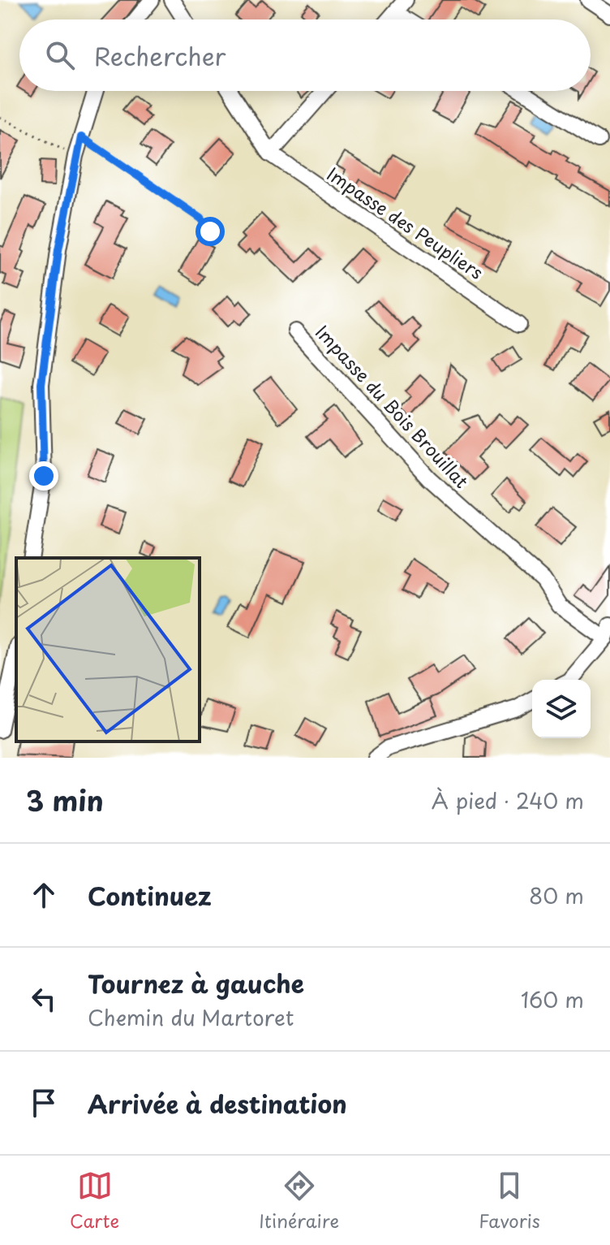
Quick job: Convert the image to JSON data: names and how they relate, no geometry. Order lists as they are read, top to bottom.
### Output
{
  "streets": {
    "street": ["Impasse des Peupliers", "Impasse du Bois Brouillat"]
  },
  "page": {
    "search": "Rechercher",
    "heading": ["3 min", "À pied · 240 m"],
    "list": [
      ["Continuez", "80 m"],
      ["Tournez à gauche", "Chemin du Martoret", "160 m"],
      "Arrivée à destination"
    ],
    "nav": ["Carte", "Itinéraire", "Favoris"]
  }
}
